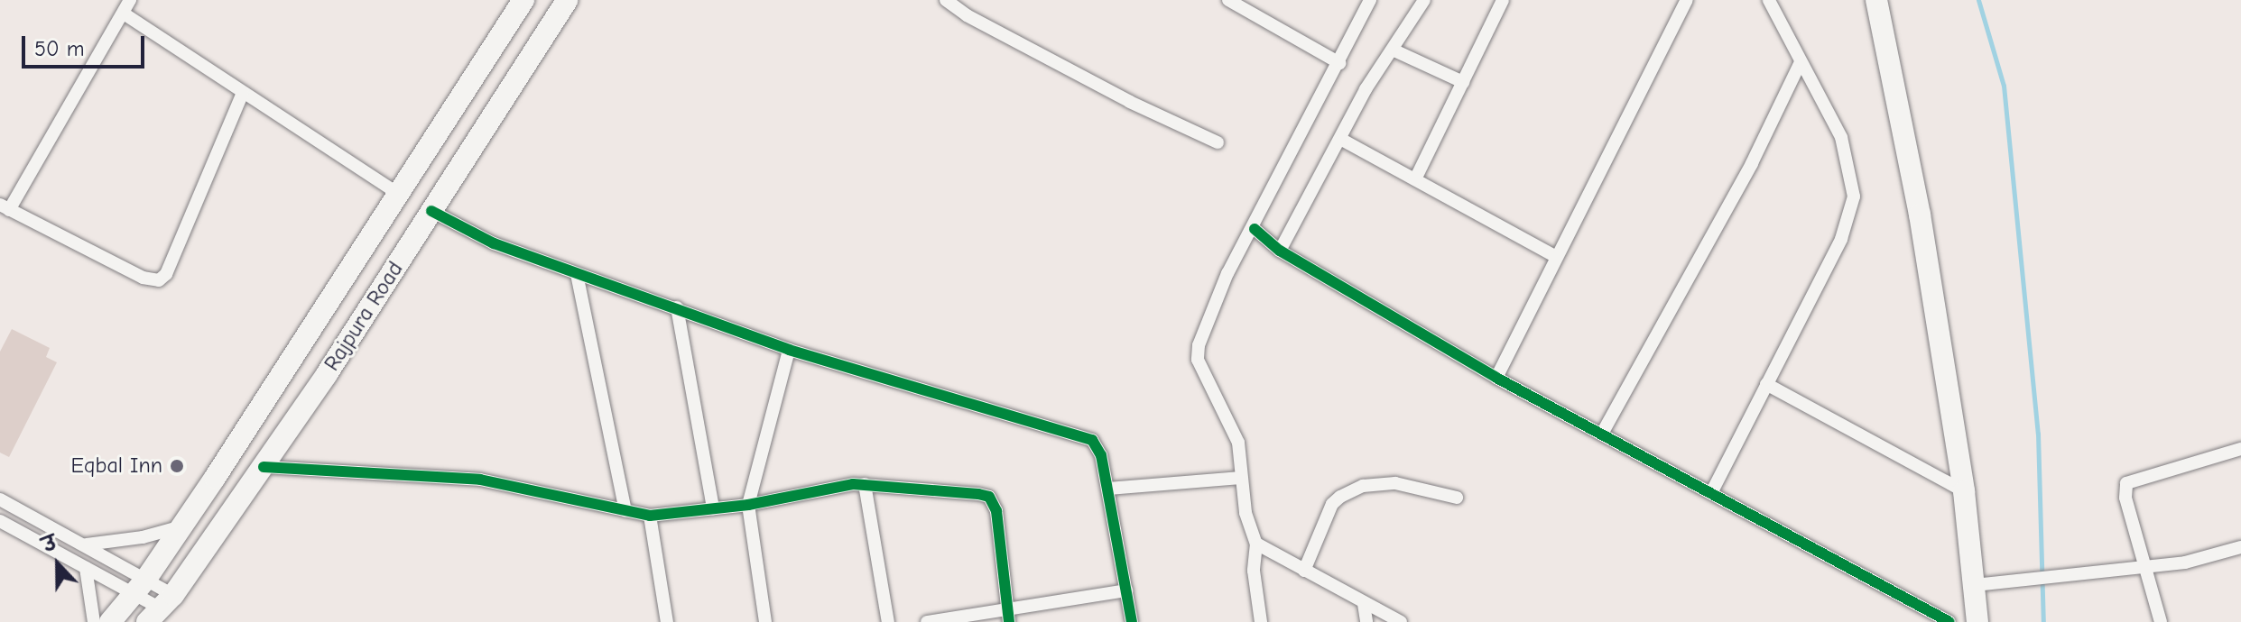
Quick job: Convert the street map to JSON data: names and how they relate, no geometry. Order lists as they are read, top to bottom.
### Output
{
  "streets": {
    "main road": ["Rajpura Road"]
  },
  "places": ["Eqbal Inn"],
  "scale_bar": "50 m",
  "north": "top"
}
